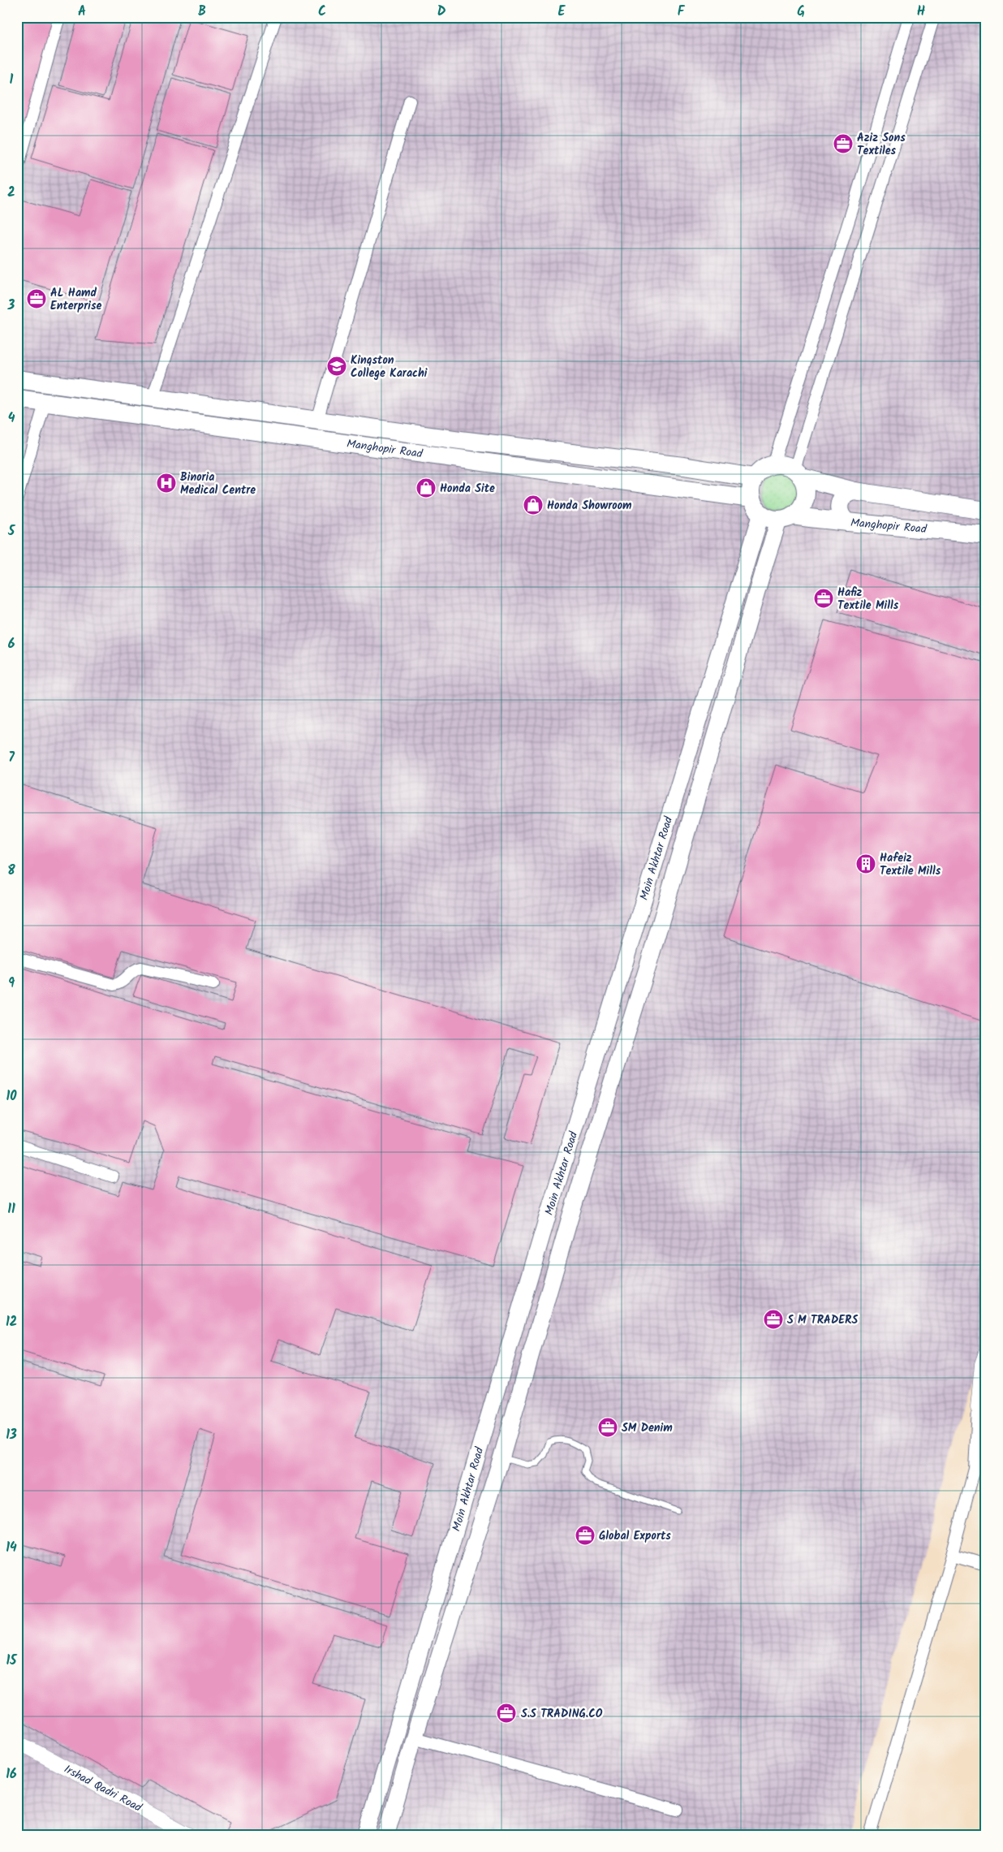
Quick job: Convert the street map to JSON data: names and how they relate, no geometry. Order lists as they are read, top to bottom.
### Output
{
  "streets": {
    "main road": ["Manghopir Road", "Moin Akhtar Road"],
    "street": ["Irshad Qadri Road"]
  },
  "crossings": [
    ["Manghopir Road", "Moin Akhtar Road"]
  ],
  "places": {
    "office": [
      "Aziz Sons Textiles",
      "AL Hamd Enterprise",
      "Hafiz Textile Mills",
      "S M TRADERS",
      "SM Denim",
      "Global Exports",
      "S.S TRADING.CO"
    ],
    "school or university": ["Kingston College Karachi"],
    "hospital": ["Binoria Medical Centre"],
    "shop": ["Honda Site", "Honda Showroom"],
    "building": ["Hafeiz Textile Mills"]
  },
  "grid": {
    "columns": [
      "A",
      "B",
      "C",
      "D",
      "E",
      "F",
      "G",
      "H"
    ],
    "rows": [
      "1",
      "2",
      "3",
      "4",
      "5",
      "6",
      "7",
      "8",
      "9",
      "10",
      "11",
      "12",
      "13",
      "14",
      "15",
      "16"
    ]
  }
}
